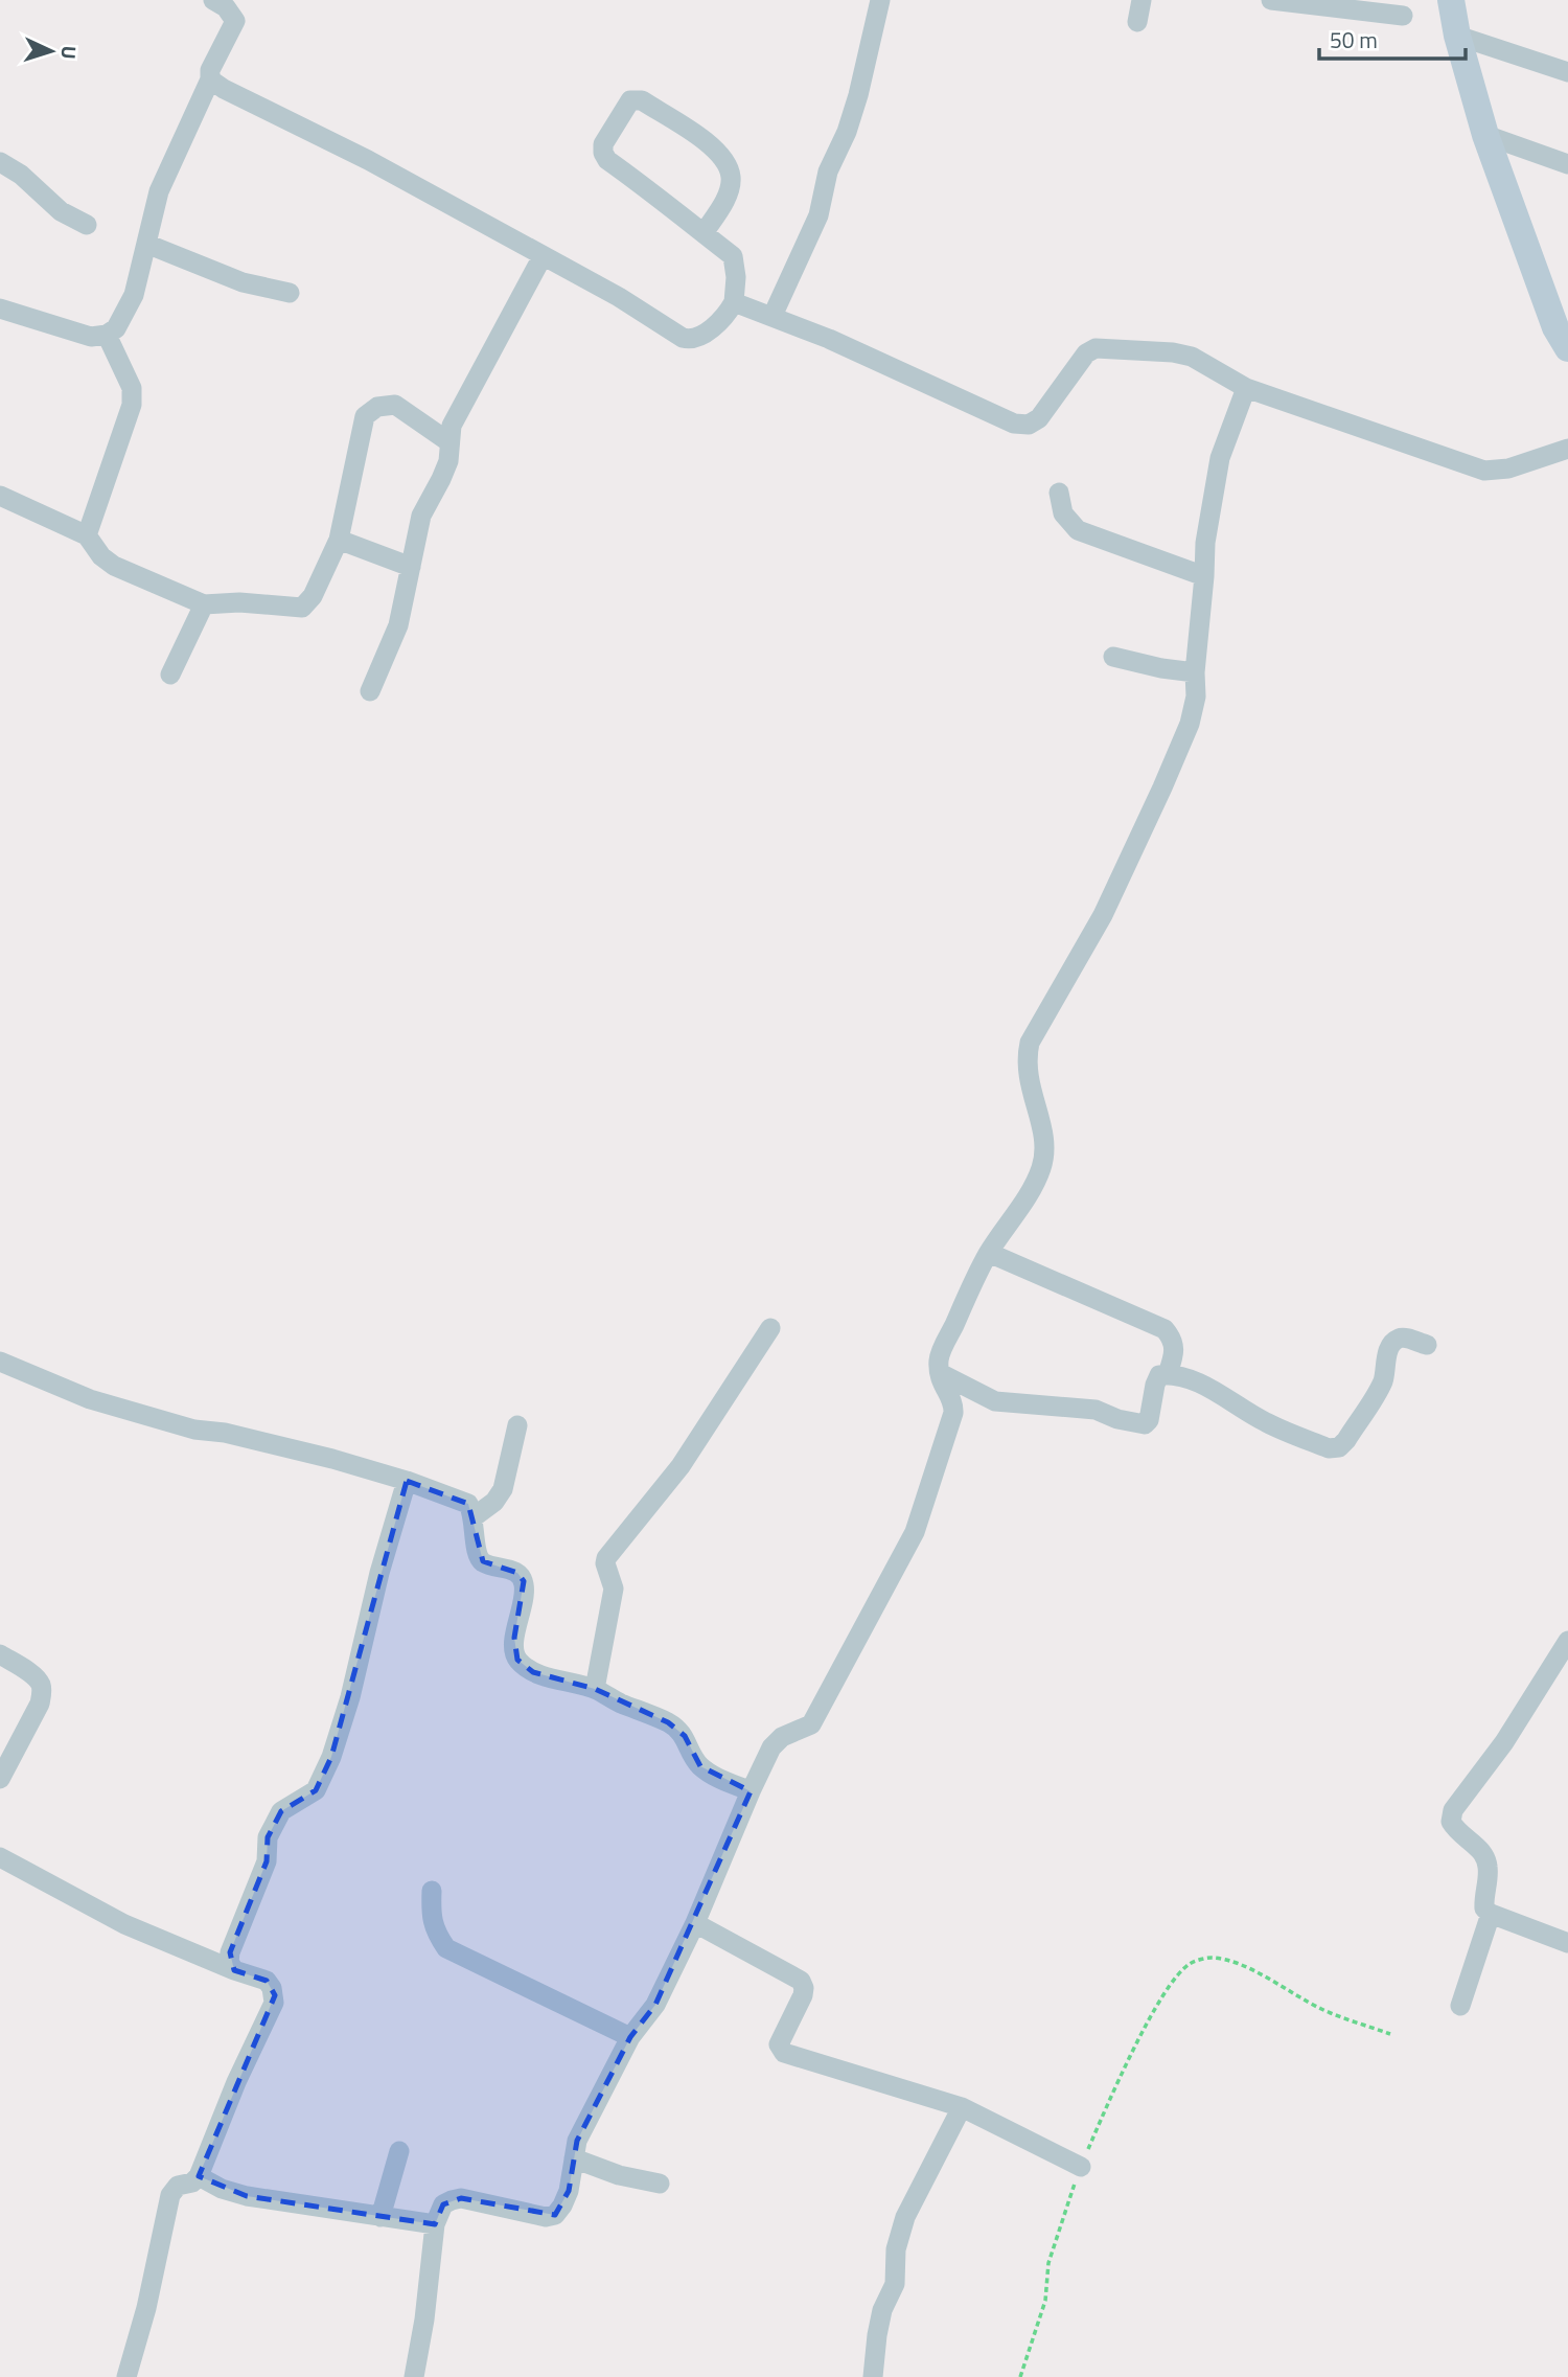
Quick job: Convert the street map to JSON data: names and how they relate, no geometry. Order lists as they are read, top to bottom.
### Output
{
  "scale_bar": "50 m",
  "north": "right"
}
